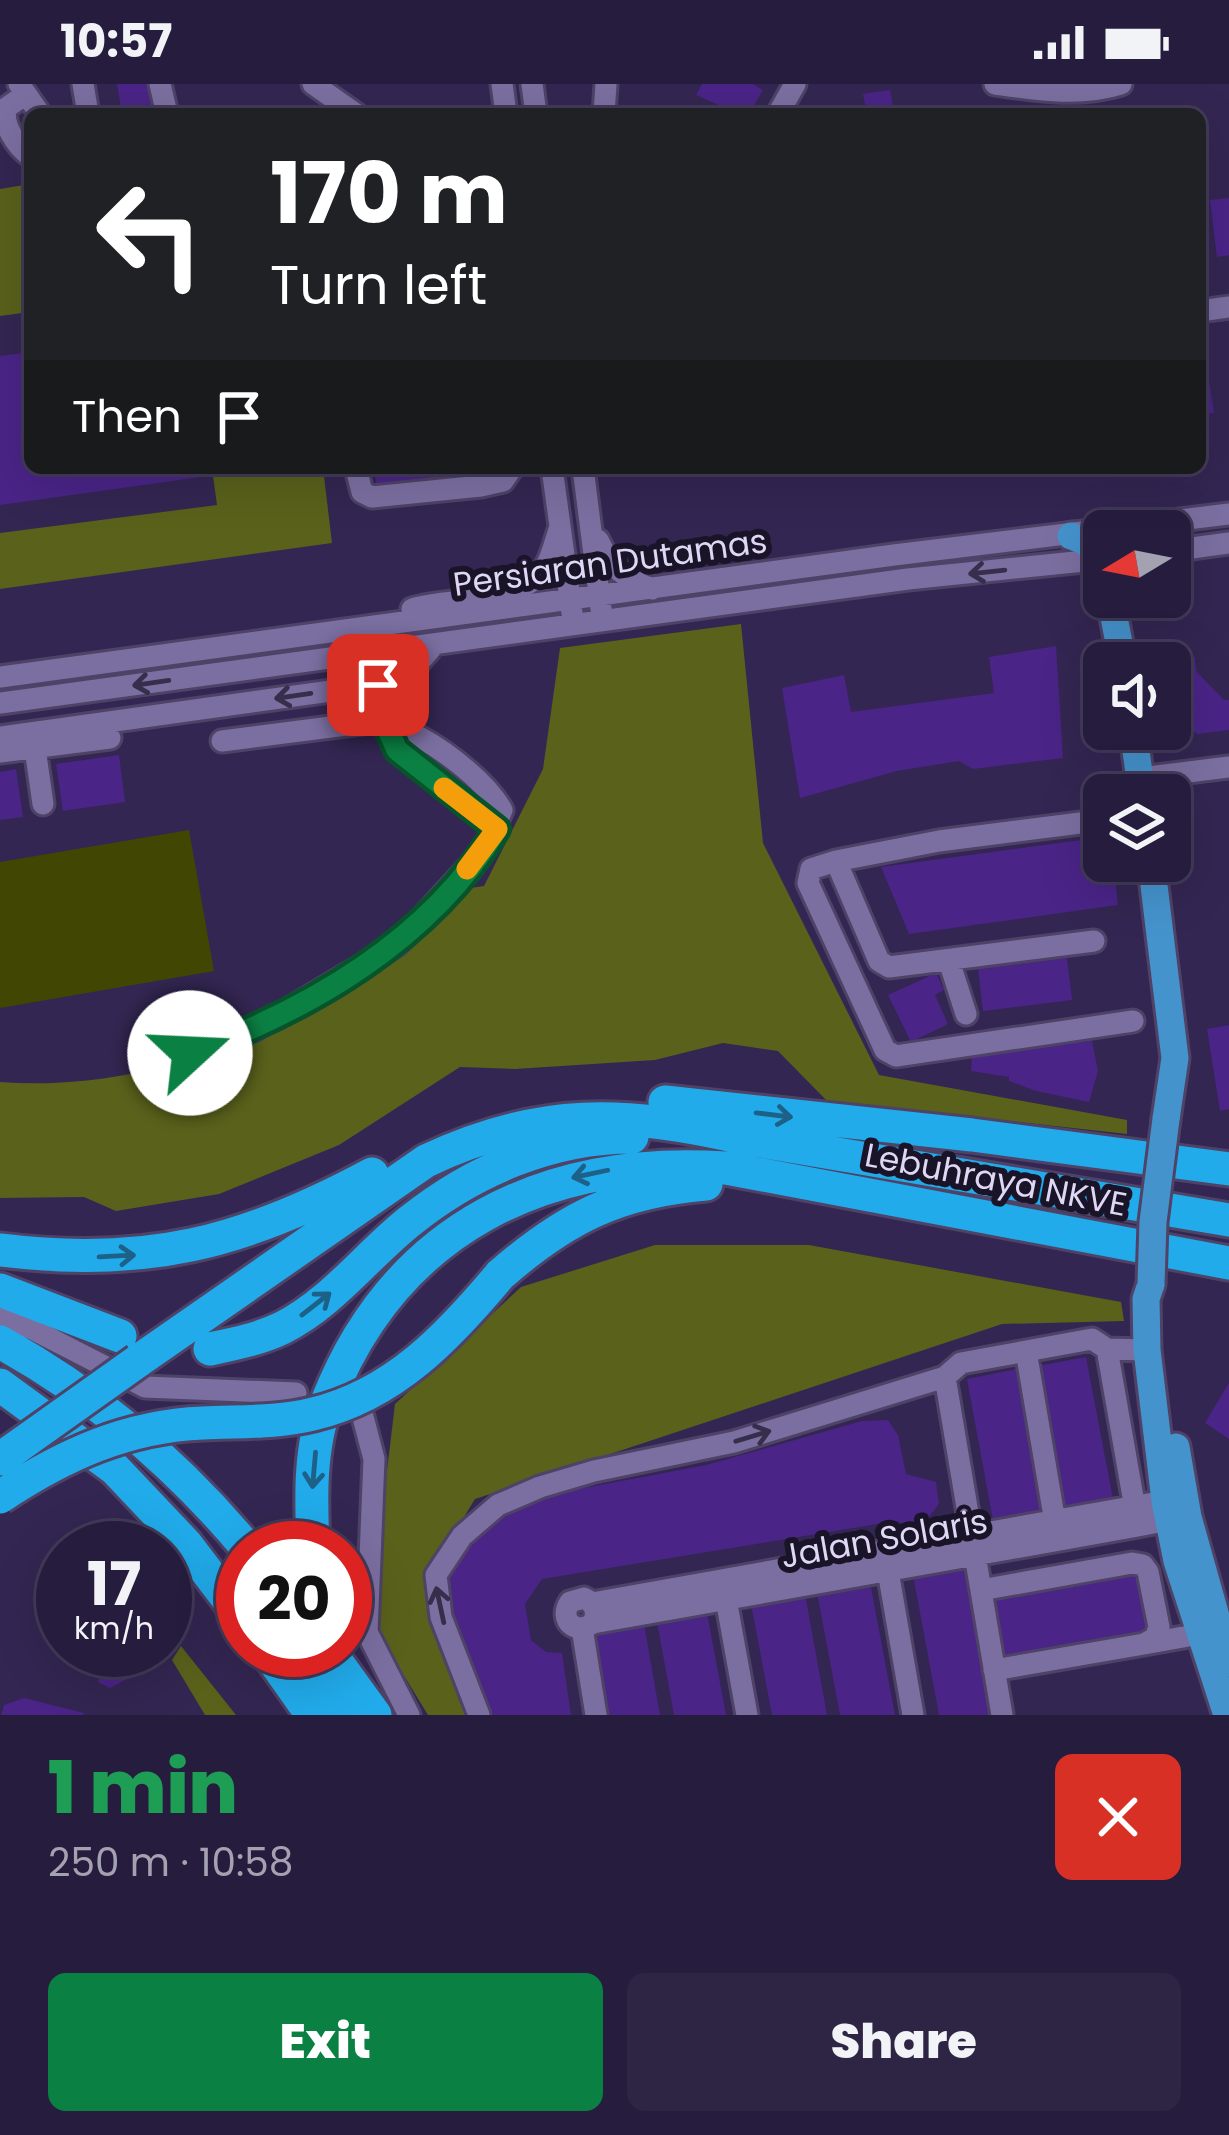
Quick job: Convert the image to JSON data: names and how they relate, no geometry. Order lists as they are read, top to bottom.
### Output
{
  "streets": {
    "highway": ["Lebuhraya NKVE"],
    "street": ["Persiaran Dutamas", "Jalan Solaris"]
  },
  "north": "left",
  "page": {
    "status": "10:57",
    "turn": ["170 m", "Turn left"],
    "then": "Then",
    "speed": "17 km/h",
    "limit": "20",
    "heading": ["1 min", "250 m · 10:58"],
    "buttons": ["Exit", "Share"]
  }
}
